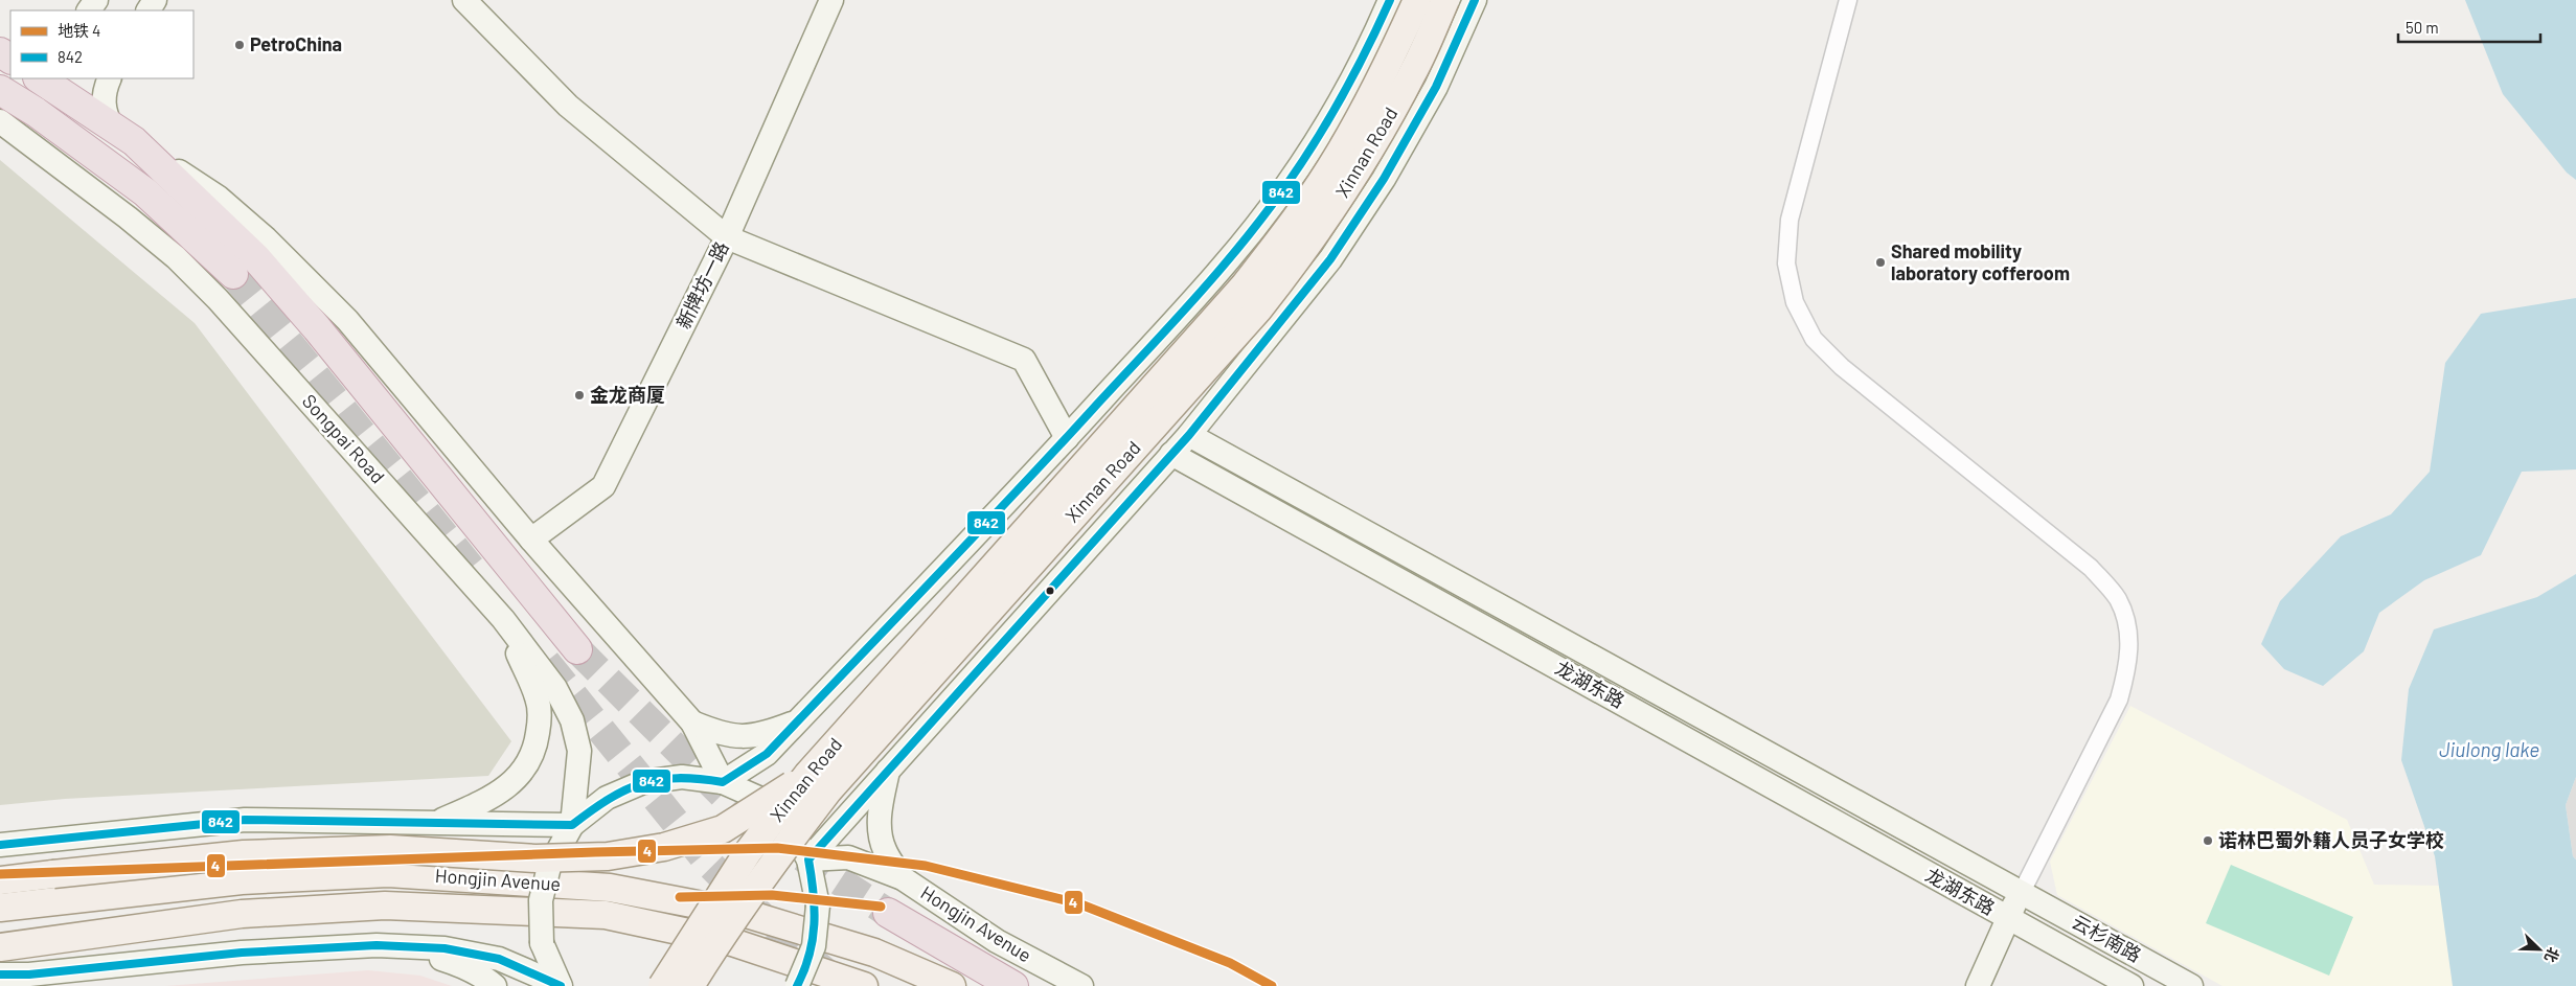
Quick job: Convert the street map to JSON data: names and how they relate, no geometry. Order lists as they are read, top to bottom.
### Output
{
  "streets": {
    "highway": ["Hongjin Avenue"],
    "main road": [
      "Xinnan Road",
      "新牌坊一路",
      "Songpai Road",
      "龙湖东路",
      "云杉南路"
    ]
  },
  "crossings": [
    ["Xinnan Road", "龙湖东路"],
    ["Xinnan Road", "Hongjin Avenue"],
    ["龙湖东路", "云杉南路"]
  ],
  "water": ["Jiulong lake"],
  "places": [
    "PetroChina",
    "Shared mobility laboratory cofferoom",
    "金龙商厦",
    "诺林巴蜀外籍人员子女学校"
  ],
  "lines": ["transit line 842", "metro line 4"],
  "legend": ["地铁 4", "842"],
  "scale_bar": "50 m",
  "north": "bottom right"
}
